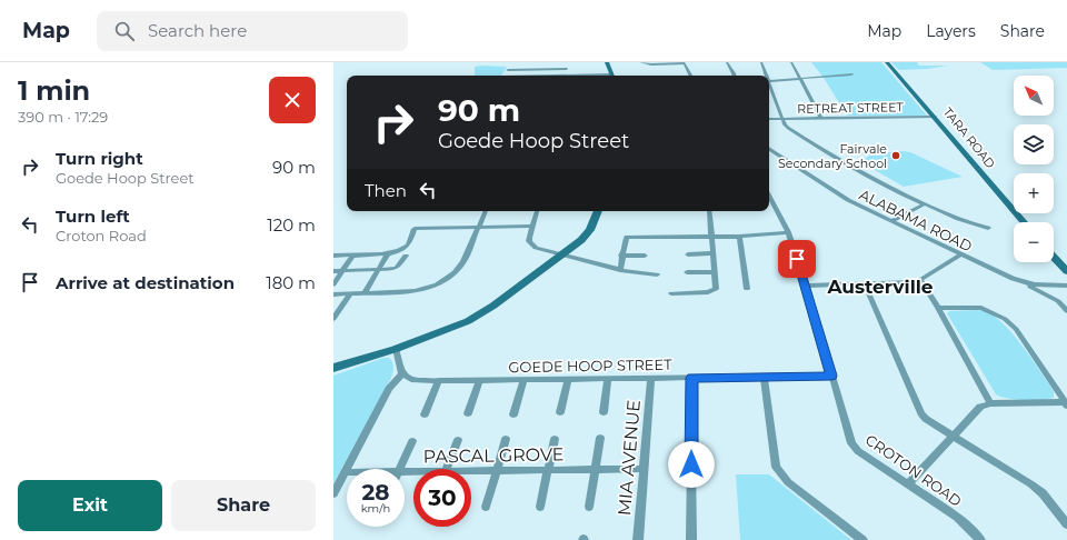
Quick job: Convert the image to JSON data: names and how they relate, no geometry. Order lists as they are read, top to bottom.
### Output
{
  "streets": {
    "street": [
      "RETREAT STREET",
      "TARA ROAD",
      "ALABAMA ROAD",
      "GOEDE HOOP STREET",
      "PASCAL GROVE",
      "MIA AVENUE",
      "CROTON ROAD"
    ]
  },
  "crossings": [
    ["RETREAT STREET", "TARA ROAD"],
    ["GOEDE HOOP STREET", "MIA AVENUE"],
    ["GOEDE HOOP STREET", "CROTON ROAD"],
    ["PASCAL GROVE", "MIA AVENUE"]
  ],
  "districts": ["Austerville"],
  "places": ["Fairvale Secondary School"],
  "north": "top left",
  "page": {
    "header": "Map",
    "search": "Search here",
    "nav": ["Map", "Layers", "Share"],
    "heading": ["1 min", "390 m · 17:29"],
    "map_buttons": ["+", "−"],
    "turn": ["90 m", "Goede Hoop Street"],
    "list": [
      {
        "name": "Turn right",
        "note": "Goede Hoop Street",
        "value": "90 m"
      },
      {
        "name": "Turn left",
        "note": "Croton Road",
        "value": "120 m"
      },
      {
        "name": "Arrive at destination",
        "value": "180 m"
      }
    ],
    "then": "Then",
    "speed": "28 km/h",
    "limit": "30",
    "buttons": ["Exit", "Share"]
  }
}
